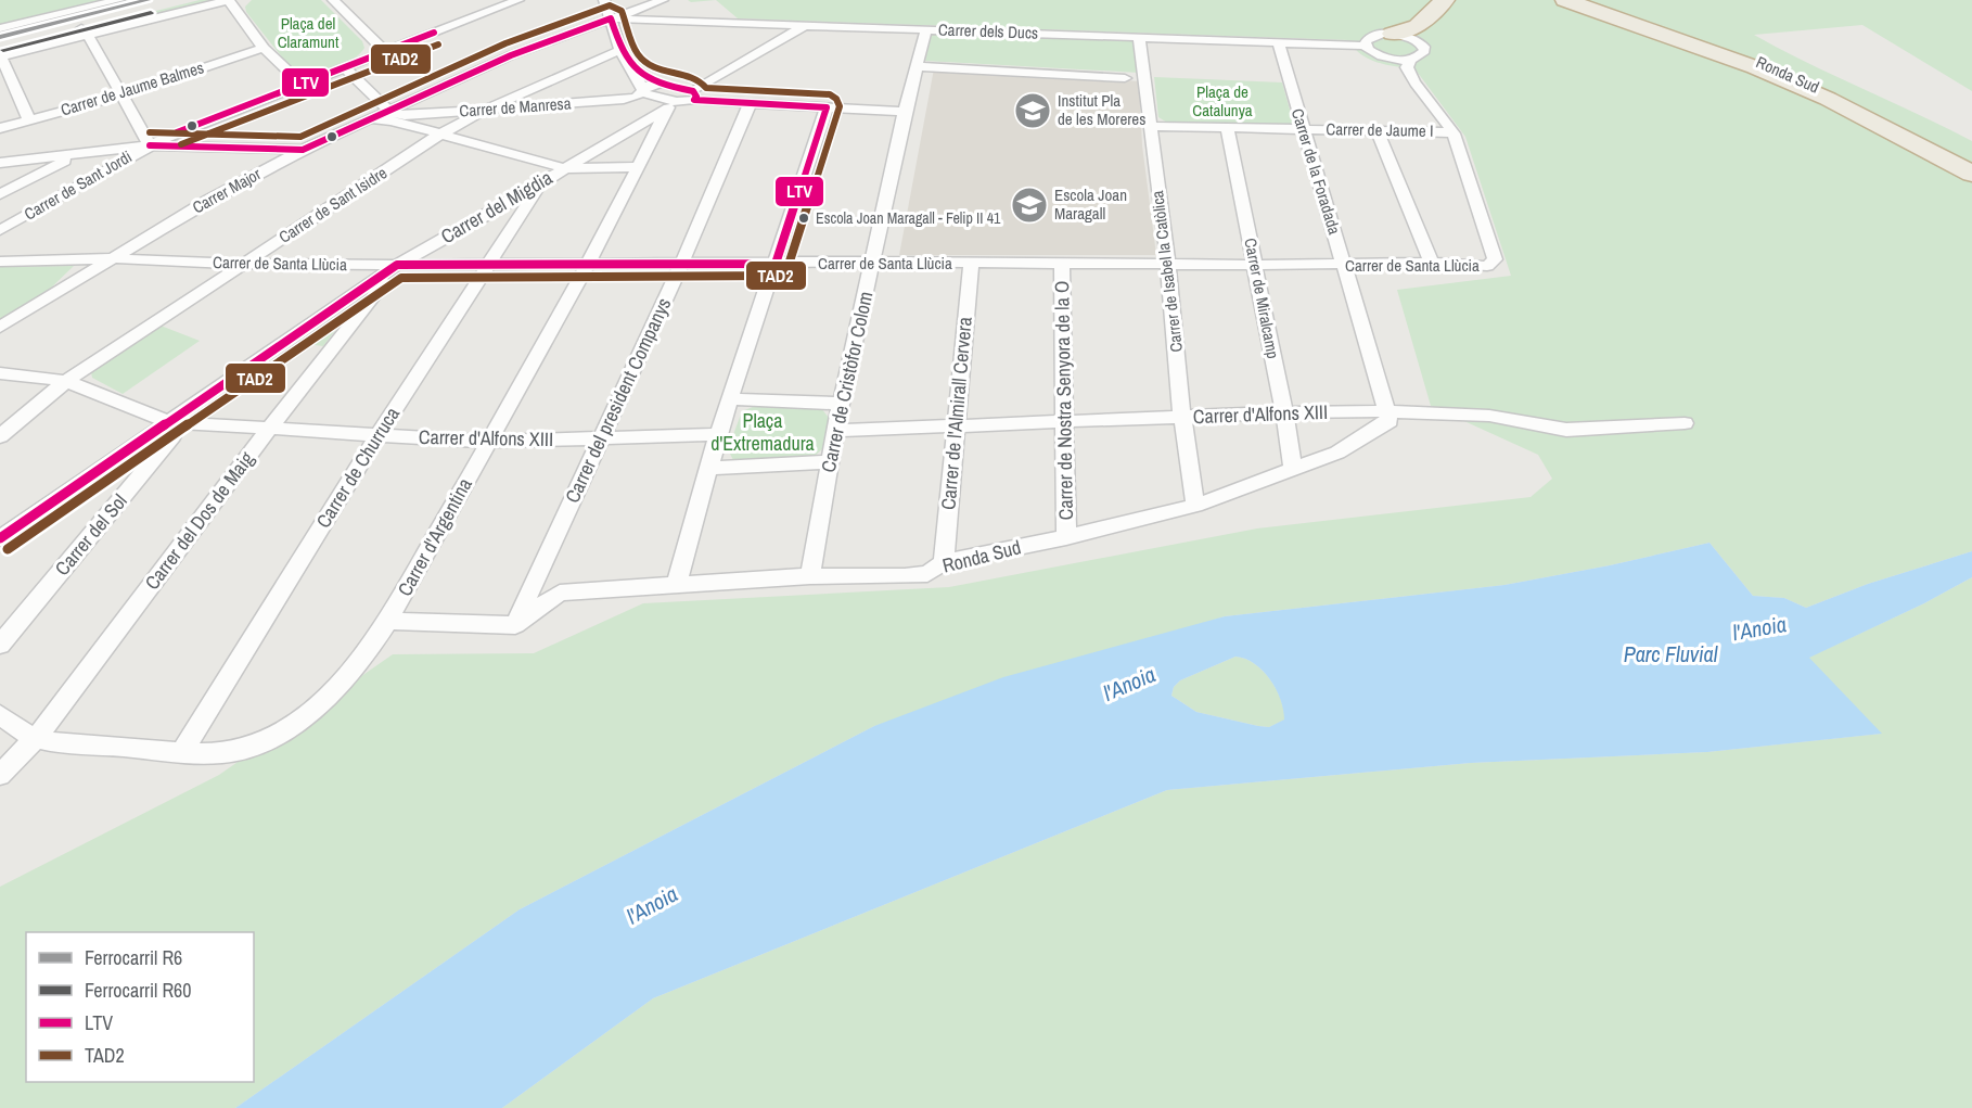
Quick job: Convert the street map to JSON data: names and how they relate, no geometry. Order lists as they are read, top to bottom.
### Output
{
  "streets": {
    "highway": ["Ronda Sud"],
    "street": [
      "Carrer dels Ducs",
      "Carrer de Jaume Balmes",
      "Carrer de Manresa",
      "Carrer de Jaume I",
      "Carrer de la Foradada",
      "Carrer de Sant Jordi",
      "Carrer Major",
      "Carrer de Sant Isidre",
      "Carrer del Migdia",
      "Carrer de Santa Llùcia",
      "Carrer de Isabel la Catòlica",
      "Carrer de Miralcamp",
      "Carrer de Cristòfor Colom",
      "Carrer del president Companys",
      "Carrer de Nostra Senyora de la O",
      "Carrer de l'Almirall Cervera",
      "Carrer d'Alfons XIII",
      "Carrer de Churruca",
      "Carrer del Dos de Maig",
      "Carrer del Sol",
      "Carrer d'Argentina"
    ]
  },
  "crossings": [
    ["Carrer dels Ducs", "Carrer de la Foradada"],
    ["Carrer dels Ducs", "Carrer Major"],
    ["Carrer dels Ducs", "Carrer de Isabel la Catòlica"],
    ["Carrer dels Ducs", "Carrer de Cristòfor Colom"],
    ["Ronda Sud", "Carrer de la Foradada"],
    ["Ronda Sud", "Carrer de Isabel la Catòlica"],
    ["Ronda Sud", "Carrer de Miralcamp"],
    ["Ronda Sud", "Carrer de Cristòfor Colom"],
    ["Ronda Sud", "Carrer del president Companys"],
    ["Ronda Sud", "Carrer de Nostra Senyora de la O"],
    ["Ronda Sud", "Carrer de l'Almirall Cervera"],
    ["Ronda Sud", "Carrer d'Alfons XIII"],
    ["Carrer de Manresa", "Carrer Major"],
    ["Carrer de Manresa", "Carrer de Sant Isidre"],
    ["Carrer de Jaume I", "Carrer de la Foradada"],
    ["Carrer de Jaume I", "Carrer de Santa Llùcia"],
    ["Carrer de Jaume I", "Carrer de Isabel la Catòlica"],
    ["Carrer de Jaume I", "Carrer de Miralcamp"],
    ["Carrer de la Foradada", "Carrer de Santa Llùcia"],
    ["Carrer de la Foradada", "Carrer d'Alfons XIII"],
    ["Carrer Major", "Carrer de Santa Llùcia"],
    ["Carrer de Sant Isidre", "Carrer de Santa Llùcia"],
    ["Carrer de Sant Isidre", "Carrer d'Alfons XIII"],
    ["Carrer del Migdia", "Carrer de Santa Llùcia"],
    ["Carrer del Migdia", "Carrer d'Alfons XIII"],
    ["Carrer del Migdia", "Carrer de Churruca"],
    ["Carrer del Migdia", "Carrer del Dos de Maig"],
    ["Carrer del Migdia", "Carrer del Sol"],
    ["Carrer del Migdia", "Carrer d'Argentina"],
    ["Carrer de Santa Llùcia", "Carrer de Isabel la Catòlica"],
    ["Carrer de Santa Llùcia", "Carrer de Miralcamp"],
    ["Carrer de Santa Llùcia", "Carrer de Cristòfor Colom"],
    ["Carrer de Santa Llùcia", "Carrer del president Companys"],
    ["Carrer de Santa Llùcia", "Carrer de Nostra Senyora de la O"],
    ["Carrer de Santa Llùcia", "Carrer de l'Almirall Cervera"],
    ["Carrer de Santa Llùcia", "Carrer de Churruca"],
    ["Carrer de Santa Llùcia", "Carrer del Dos de Maig"],
    ["Carrer de Santa Llùcia", "Carrer d'Argentina"],
    ["Carrer de Isabel la Catòlica", "Carrer d'Alfons XIII"],
    ["Carrer de Miralcamp", "Carrer d'Alfons XIII"],
    ["Carrer de Cristòfor Colom", "Carrer d'Alfons XIII"],
    ["Carrer del president Companys", "Carrer d'Alfons XIII"],
    ["Carrer de Nostra Senyora de la O", "Carrer d'Alfons XIII"],
    ["Carrer de l'Almirall Cervera", "Carrer d'Alfons XIII"],
    ["Carrer d'Alfons XIII", "Carrer de Churruca"],
    ["Carrer d'Alfons XIII", "Carrer del Dos de Maig"],
    ["Carrer d'Alfons XIII", "Carrer del Sol"],
    ["Carrer d'Alfons XIII", "Carrer d'Argentina"],
    ["Carrer de Churruca", "Carrer d'Argentina"],
    ["Carrer del Dos de Maig", "Carrer d'Argentina"]
  ],
  "water": ["l'Anoia", "Parc Fluvial"],
  "parks": ["Plaça del Claramunt", "Plaça de Catalunya", "Plaça d'Extremadura"],
  "places": {
    "school or university": ["Institut Pla de les Moreres", "Escola Joan Maragall"],
    "other": ["Escola Joan Maragall - Felip II 41"]
  },
  "lines": [
    "rail line R6",
    "transit line TAD2",
    "rail line R60",
    "transit line LTV"
  ],
  "legend": [
    "Ferrocarril R6",
    "Ferrocarril R60",
    "LTV",
    "TAD2"
  ]
}
